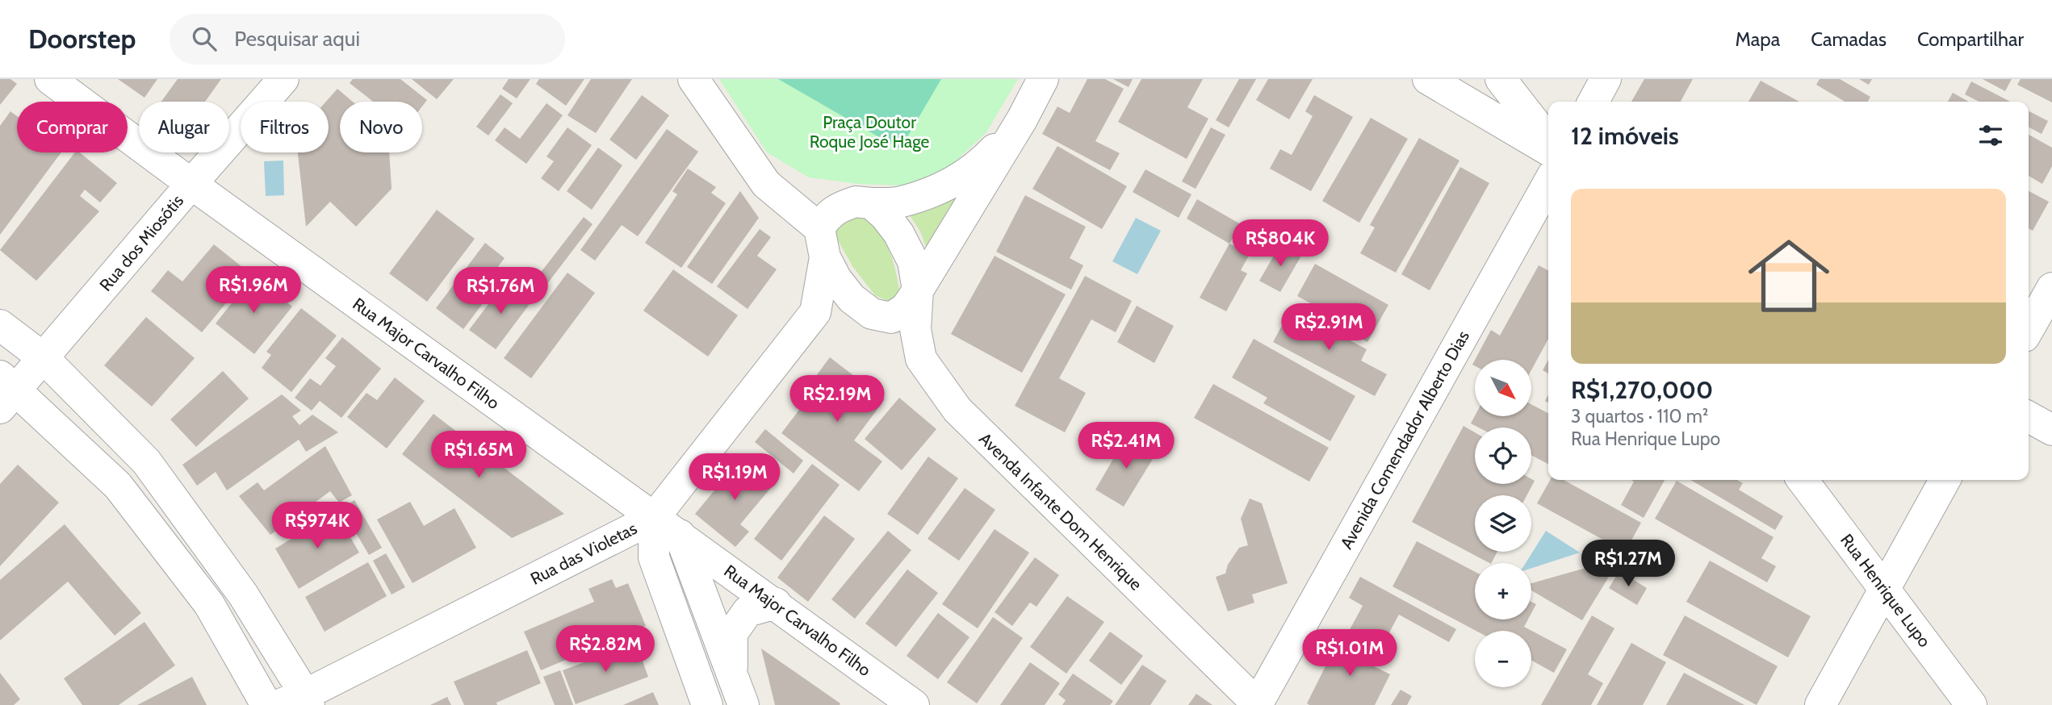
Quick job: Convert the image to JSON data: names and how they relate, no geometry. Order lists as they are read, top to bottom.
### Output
{
  "streets": {
    "street": [
      "Rua dos Miosótis",
      "Rua Major Carvalho Filho",
      "Avenida Comendador Alberto Dias",
      "Avenda Infante Dom Henrique",
      "Rua das Violetas",
      "Rua Henrique Lupo"
    ]
  },
  "crossings": [
    ["Rua dos Miosótis", "Rua Major Carvalho Filho"],
    ["Rua Major Carvalho Filho", "Rua das Violetas"],
    ["Avenida Comendador Alberto Dias", "Avenda Infante Dom Henrique"],
    ["Avenda Infante Dom Henrique", "Rua das Violetas"]
  ],
  "parks": ["Praça Doutor Roque José Hage"],
  "north": "bottom right",
  "page": {
    "header": "Doorstep",
    "search": "Pesquisar aqui",
    "nav": ["Mapa", "Camadas", "Compartilhar"],
    "chip": [
      "Comprar",
      "Alugar",
      "Filtros",
      "Novo"
    ],
    "heading": "12 imóveis",
    "list": [
      {
        "name": "R$1,270,000",
        "note": "3 quartos · 110 m² · Rua Henrique Lupo"
      }
    ],
    "price": [
      "R$804K",
      "R$1.96M",
      "R$1.76M",
      "R$2.91M",
      "R$2.19M",
      "R$2.41M",
      "R$1.65M",
      "R$1.19M",
      "R$974K",
      "R$1.27M",
      "R$2.82M",
      "R$1.01M"
    ],
    "map_buttons": ["+", "−"]
  }
}
